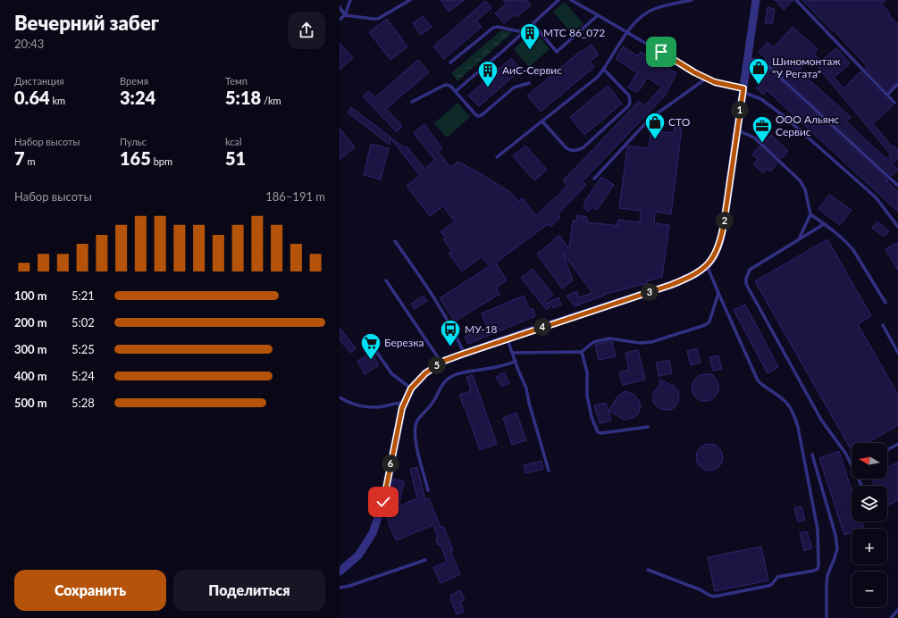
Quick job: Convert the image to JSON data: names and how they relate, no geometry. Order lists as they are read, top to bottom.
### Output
{
  "places": {
    "building": ["МТС 86_072", "АиС-Сервис"],
    "shop": ["Шиномонтаж \"У Регата\"", "СТО"],
    "office": ["ООО Альянс Сервис"],
    "bus stop": ["МУ-18"],
    "supermarket": ["Березка"]
  },
  "north": "left",
  "page": {
    "heading": ["Вечерний забег", "20:43"],
    "stats": [
      ["Дистанция", "0.64 km"],
      ["Время", "3:24"],
      ["Темп", "5:18 /km"],
      ["Набор высоты", "7 m"],
      ["Пульс", "165 bpm"],
      ["kcal", "51"]
    ],
    "pins": [
      "1",
      "2",
      "3",
      "4",
      "5",
      "6"
    ],
    "chart": ["Набор высоты", "186–191 m"],
    "list": [
      {
        "name": "100 m",
        "note": "5:21"
      },
      {
        "name": "200 m",
        "note": "5:02"
      },
      {
        "name": "300 m",
        "note": "5:25"
      },
      {
        "name": "400 m",
        "note": "5:24"
      },
      {
        "name": "500 m",
        "note": "5:28"
      }
    ],
    "map_buttons": ["+", "−"],
    "buttons": ["Сохранить", "Поделиться"]
  }
}
